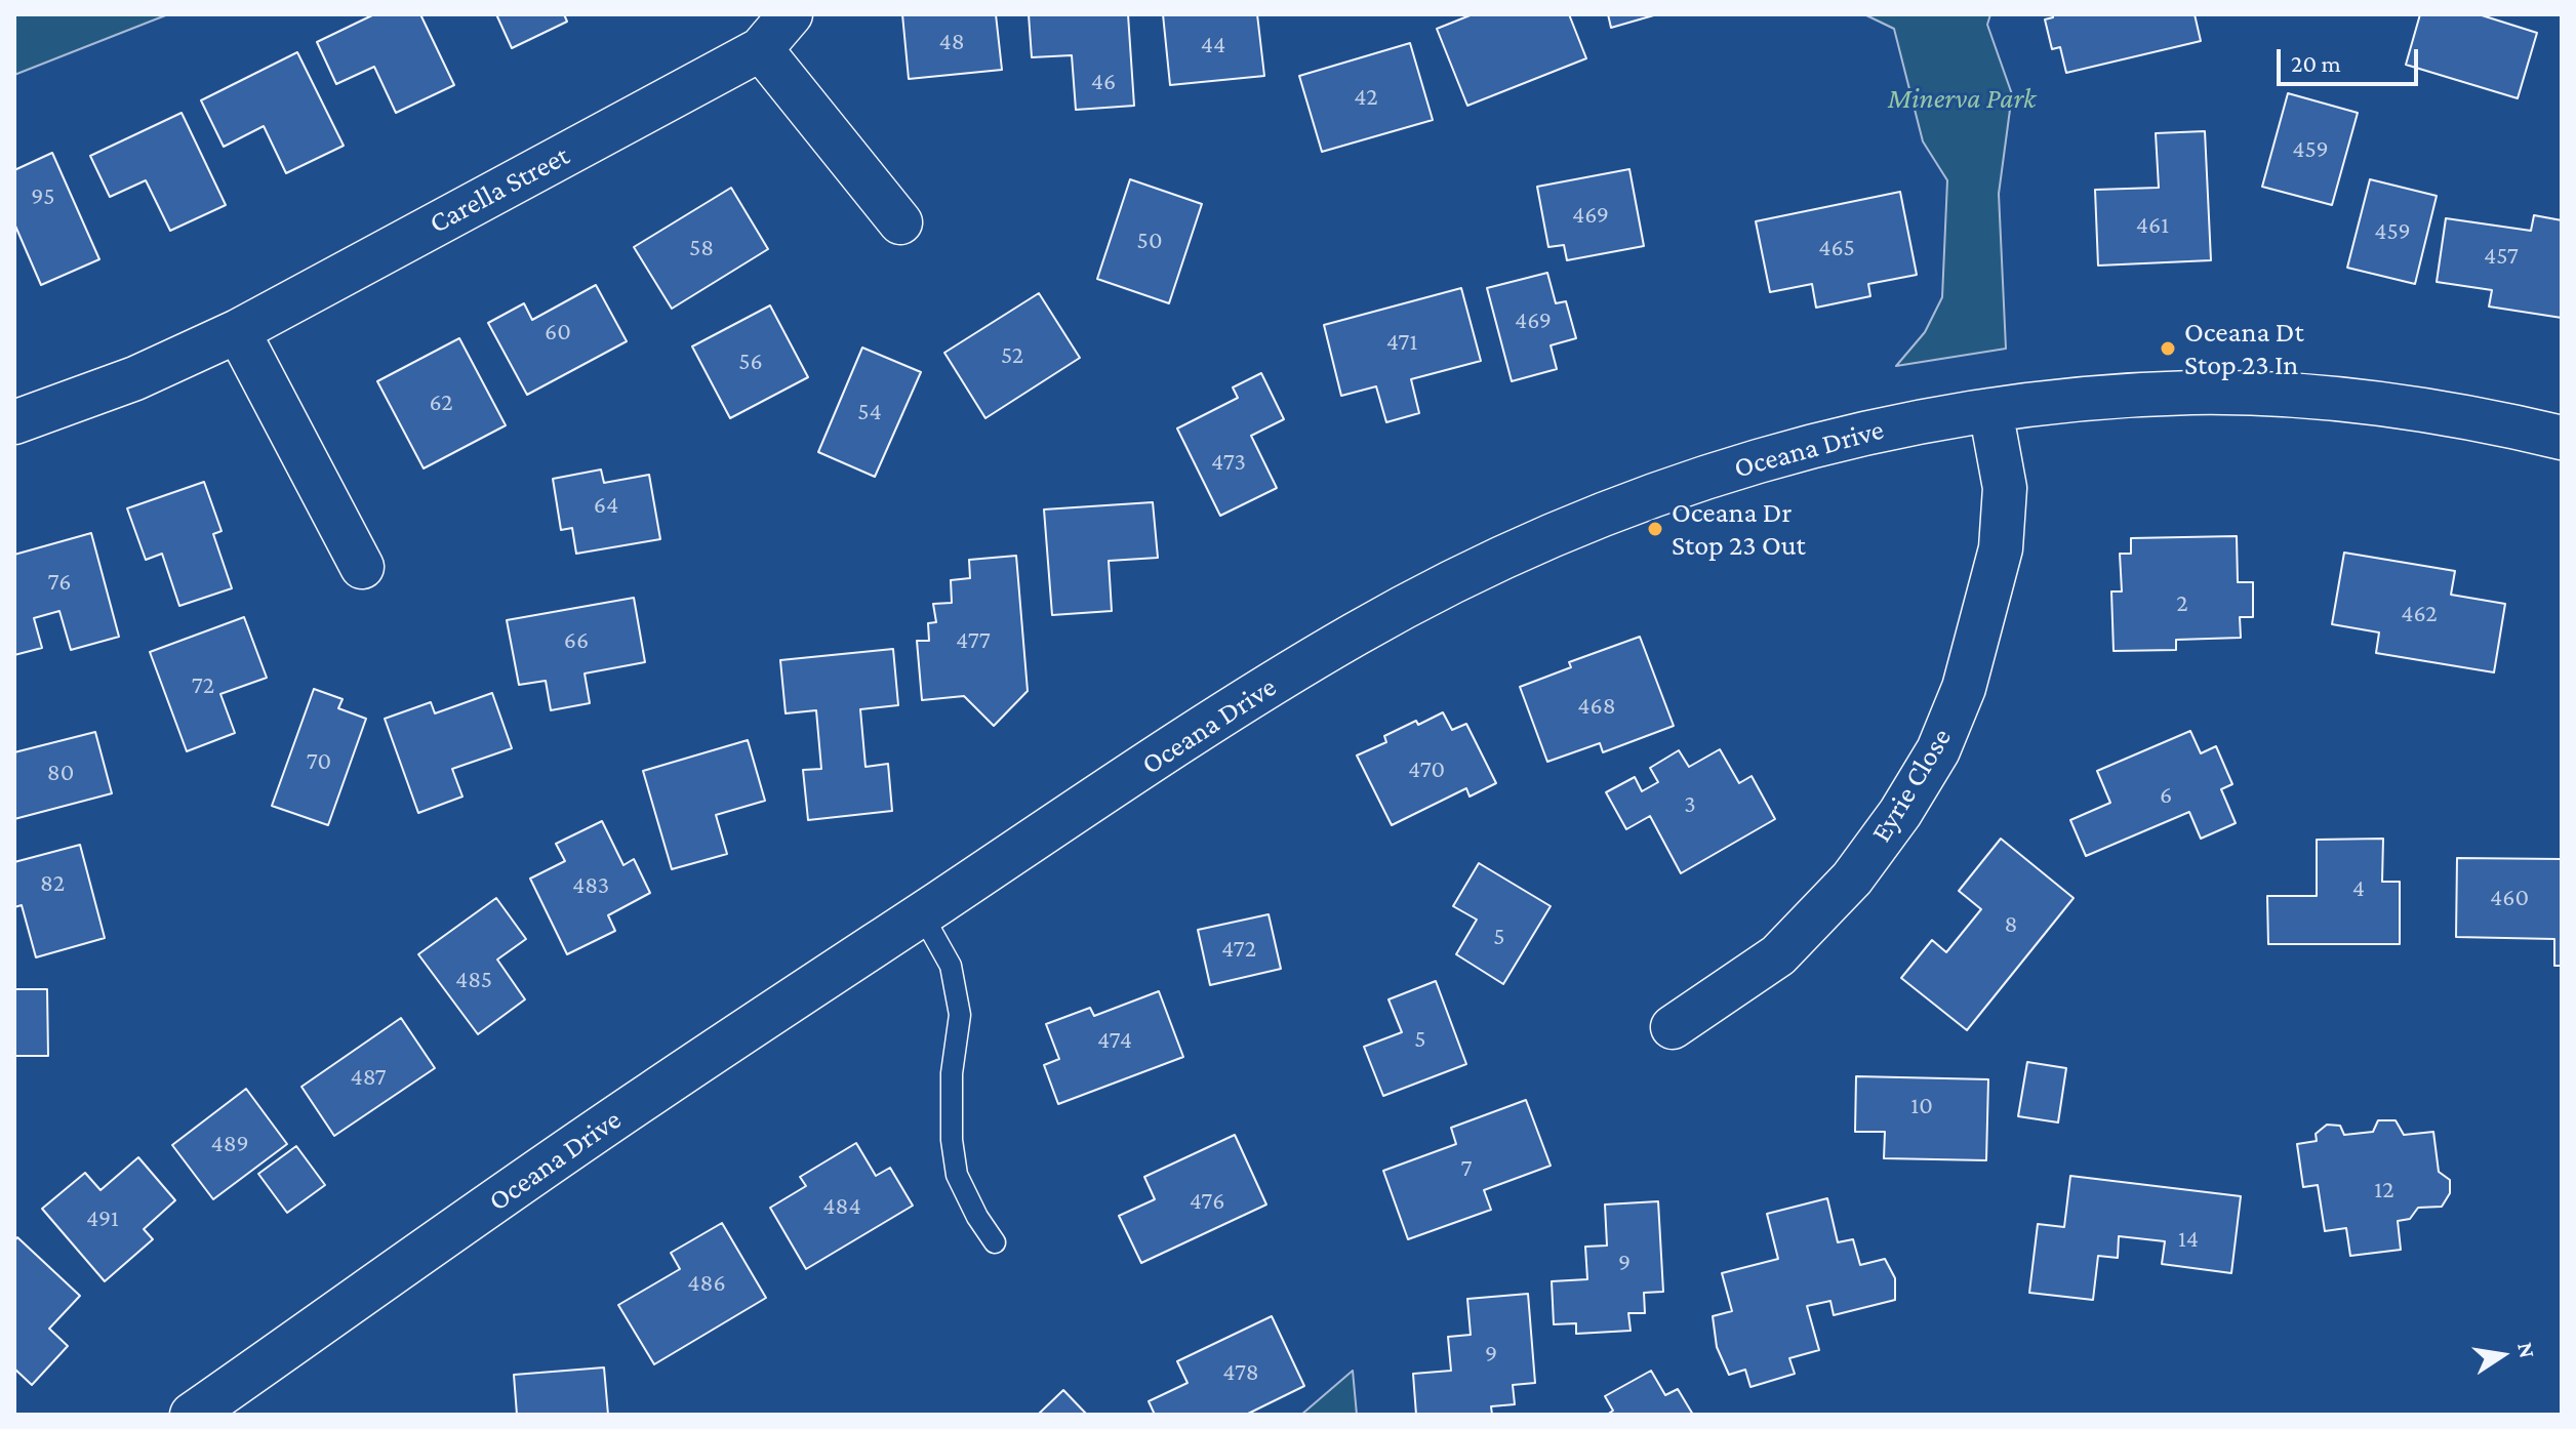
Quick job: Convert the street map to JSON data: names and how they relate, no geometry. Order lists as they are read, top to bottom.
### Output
{
  "streets": {
    "street": ["Carella Street", "Oceana Drive", "Eyrie Close"]
  },
  "crossings": [
    ["Oceana Drive", "Eyrie Close"]
  ],
  "parks": ["Minerva Park"],
  "places": ["Oceana Dt Stop 23 In", "Oceana Dr Stop 23 Out"],
  "house_numbers": [
    "48",
    "44",
    "46",
    "42",
    "459",
    "95",
    "469",
    "461",
    "459",
    "50",
    "58",
    "465",
    "457",
    "469",
    "60",
    "471",
    "52",
    "56",
    "62",
    "54",
    "473",
    "64",
    "76",
    "2",
    "462",
    "66",
    "477",
    "72",
    "468",
    "70",
    "470",
    "80",
    "6",
    "3",
    "82",
    "483",
    "4",
    "460",
    "8",
    "5",
    "472",
    "485",
    "5",
    "474",
    "487",
    "10",
    "489",
    "7",
    "12",
    "476",
    "484",
    "491",
    "14",
    "9",
    "486",
    "9",
    "478"
  ],
  "scale_bar": "20 m",
  "north": "right"
}
